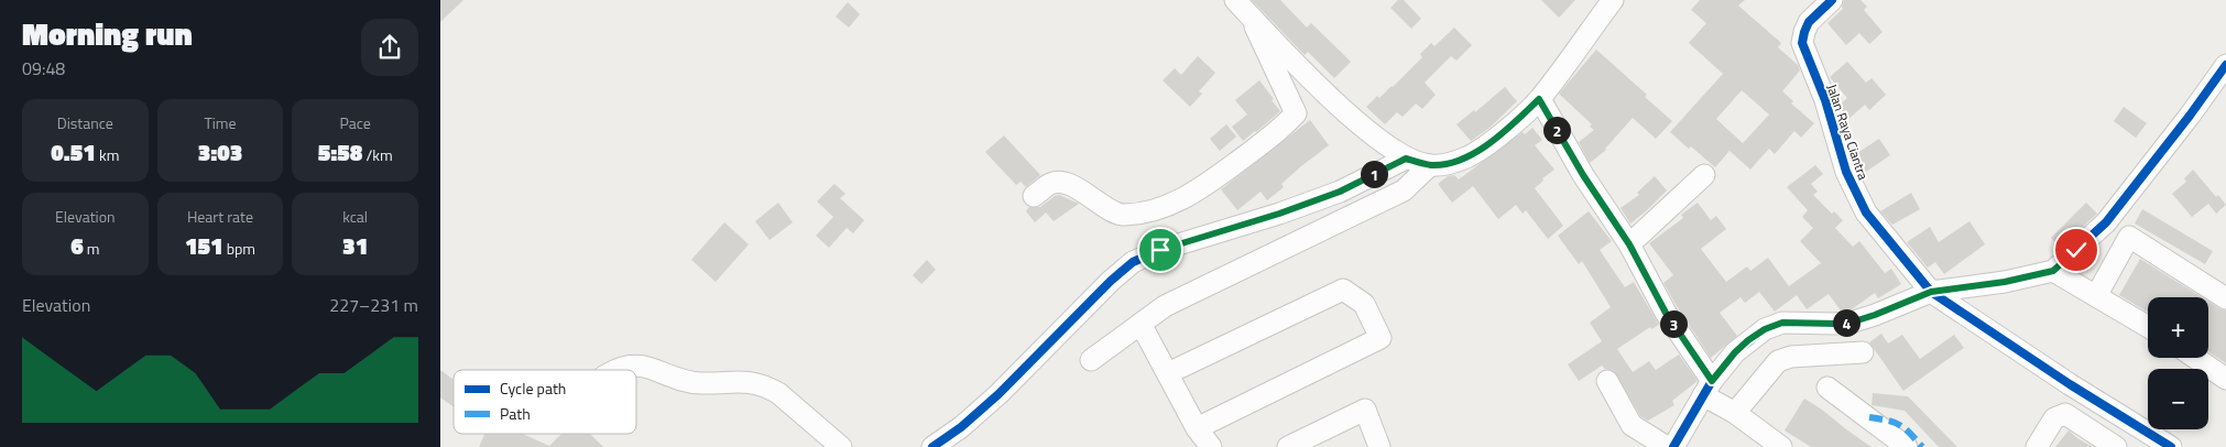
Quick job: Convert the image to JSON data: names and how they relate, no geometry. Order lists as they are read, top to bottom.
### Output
{
  "streets": {
    "street": ["Jalan Raya Ciantra"]
  },
  "legend": ["Cycle path", "Path"],
  "page": {
    "heading": ["Morning run", "09:48"],
    "stats": [
      ["Distance", "0.51 km"],
      ["Time", "3:03"],
      ["Pace", "5:58 /km"],
      ["Elevation", "6 m"],
      ["Heart rate", "151 bpm"],
      ["kcal", "31"]
    ],
    "pins": [
      "2",
      "1",
      "4",
      "3"
    ],
    "chart": ["Elevation", "227–231 m"],
    "map_buttons": ["+", "−"]
  }
}
